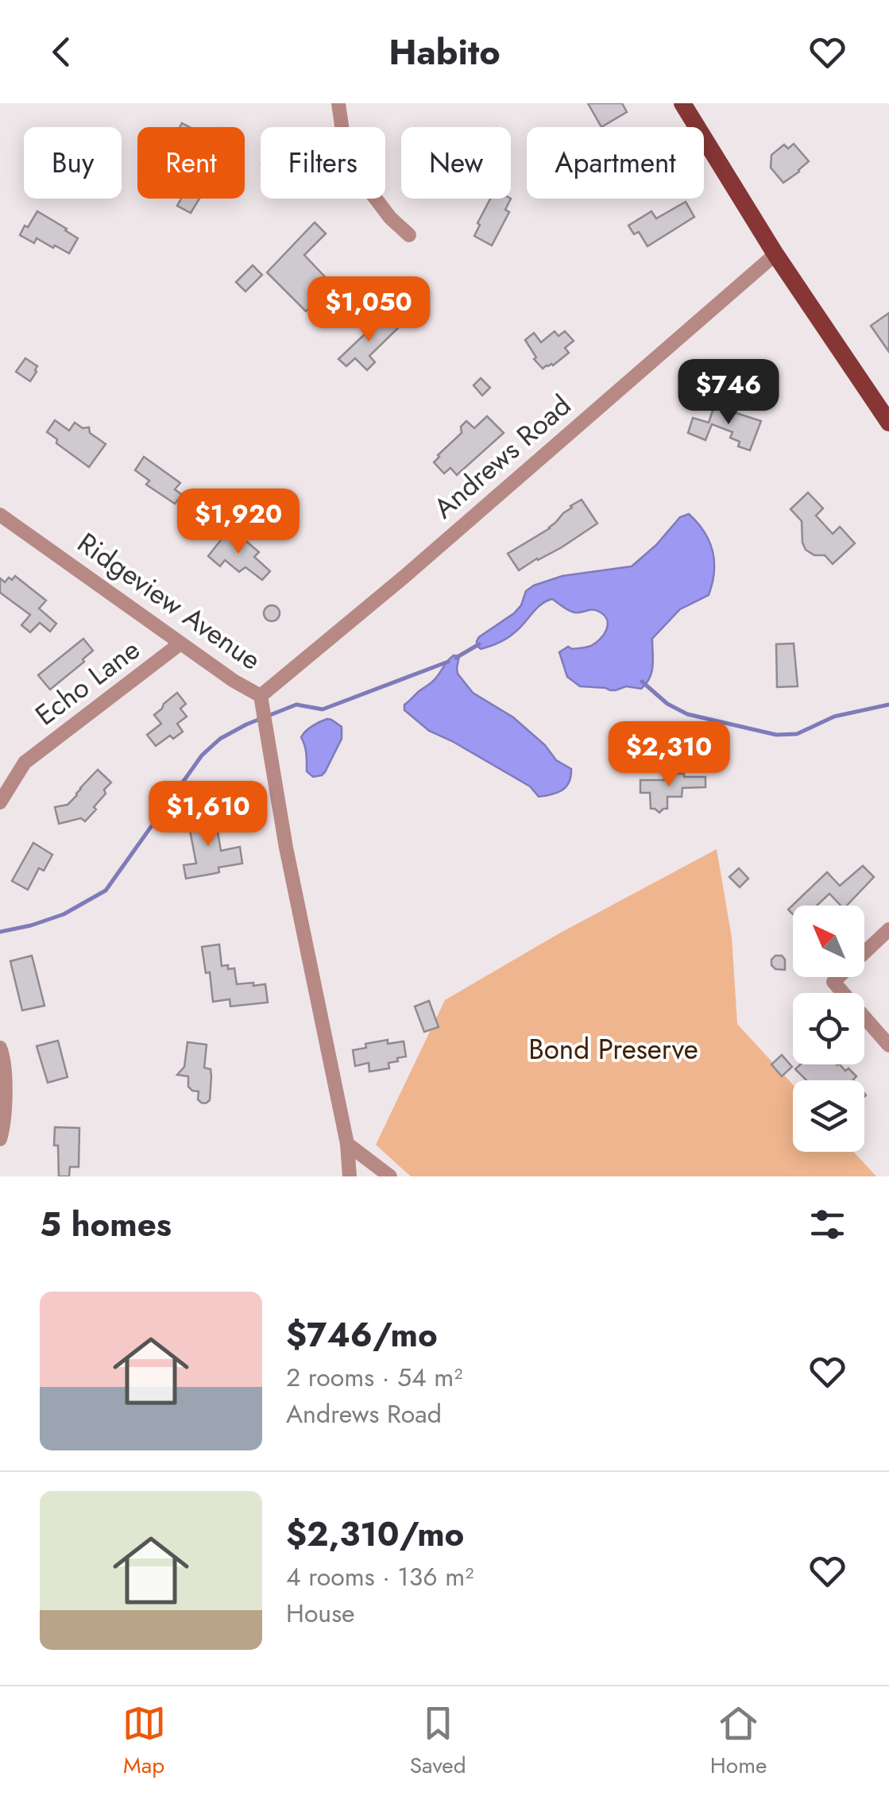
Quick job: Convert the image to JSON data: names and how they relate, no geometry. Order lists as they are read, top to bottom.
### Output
{
  "streets": {
    "street": ["Andrews Road", "Ridgeview Avenue", "Echo Lane"]
  },
  "crossings": [
    ["Andrews Road", "Ridgeview Avenue"],
    ["Ridgeview Avenue", "Echo Lane"]
  ],
  "parks": ["Bond Preserve"],
  "north": "top left",
  "page": {
    "header": "Habito",
    "chip": [
      "Buy",
      "Rent",
      "Filters",
      "New",
      "Apartment"
    ],
    "price": [
      "$1,050",
      "$746",
      "$1,920",
      "$2,310",
      "$1,610"
    ],
    "heading": "5 homes",
    "list": [
      {
        "name": "$746/mo",
        "note": "2 rooms · 54 m² · Andrews Road"
      },
      {
        "name": "$2,310/mo",
        "note": "4 rooms · 136 m² · House"
      }
    ],
    "tabs": ["Map", "Saved", "Home"]
  }
}
